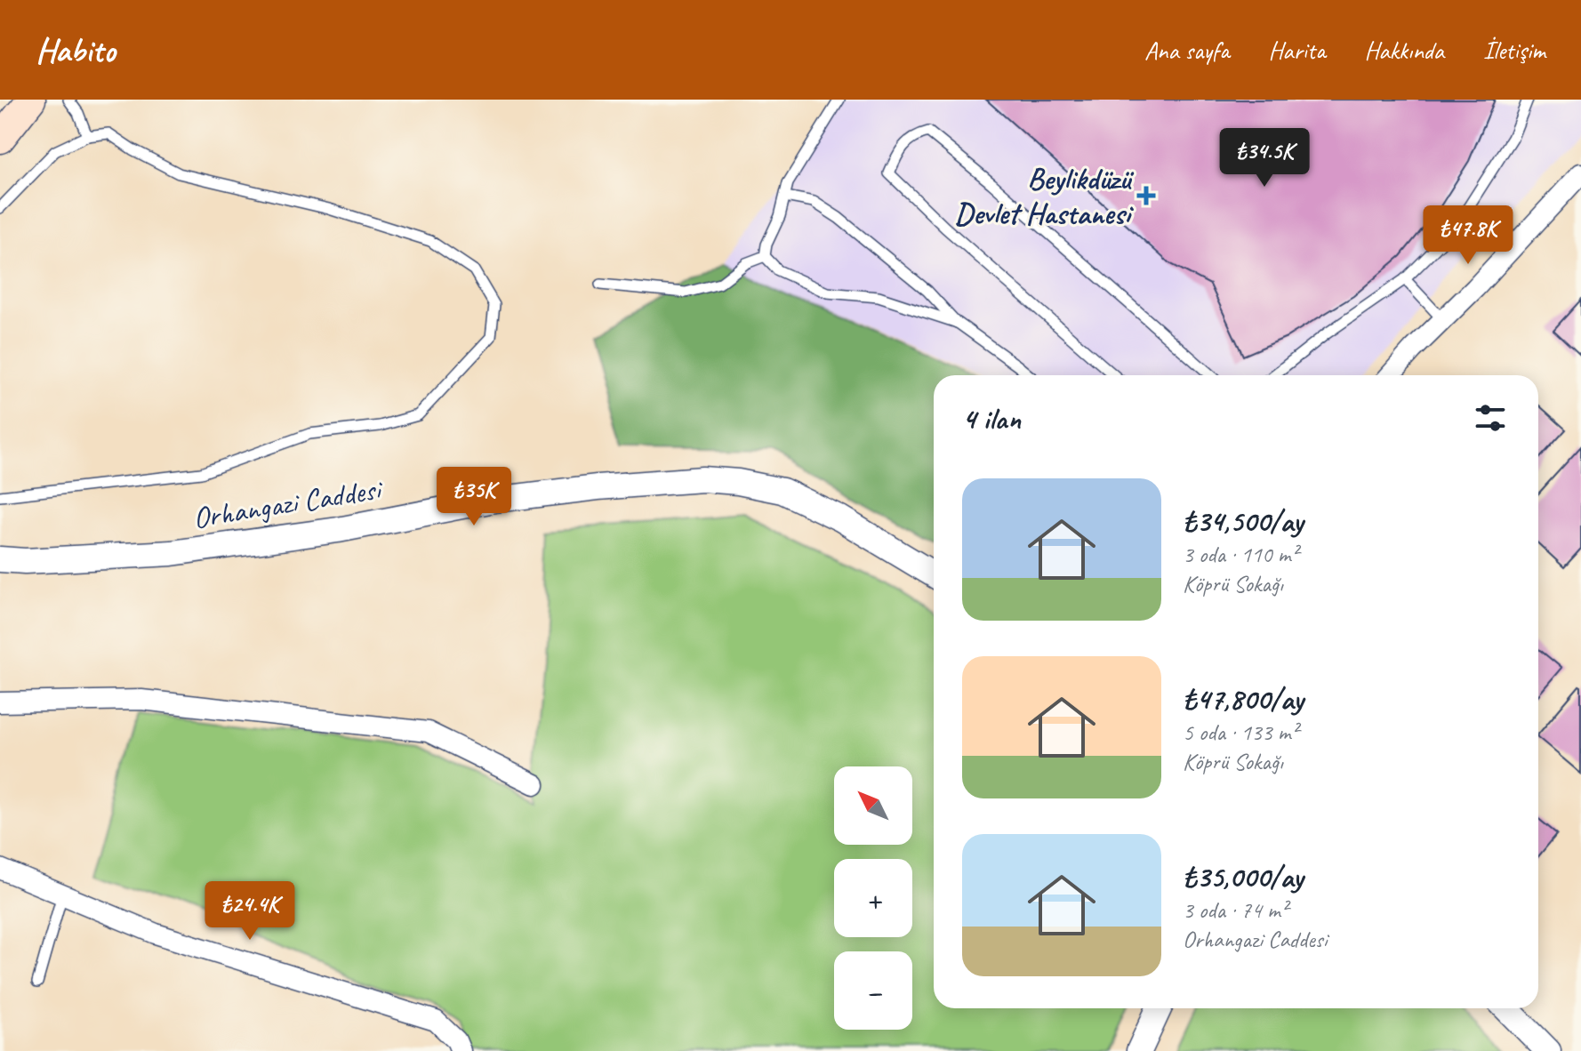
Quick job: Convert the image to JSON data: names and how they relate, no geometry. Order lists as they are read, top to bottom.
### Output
{
  "streets": {
    "street": ["Orhangazi Caddesi"]
  },
  "places": {
    "health": ["Beylikdüzü Devlet Hastanesi"]
  },
  "north": "top left",
  "page": {
    "header": "Habito",
    "nav": [
      "Ana sayfa",
      "Harita",
      "Hakkında",
      "İletişim"
    ],
    "price": [
      "₺34.5K",
      "₺47.8K",
      "₺35K",
      "₺24.4K"
    ],
    "heading": "4 ilan",
    "list": [
      {
        "name": "₺34,500/ay",
        "note": "3 oda · 110 m² · Köprü Sokağı"
      },
      {
        "name": "₺47,800/ay",
        "note": "5 oda · 133 m² · Köprü Sokağı"
      },
      {
        "name": "₺35,000/ay",
        "note": "3 oda · 74 m² · Orhangazi Caddesi"
      }
    ],
    "map_buttons": ["+", "−"]
  }
}
